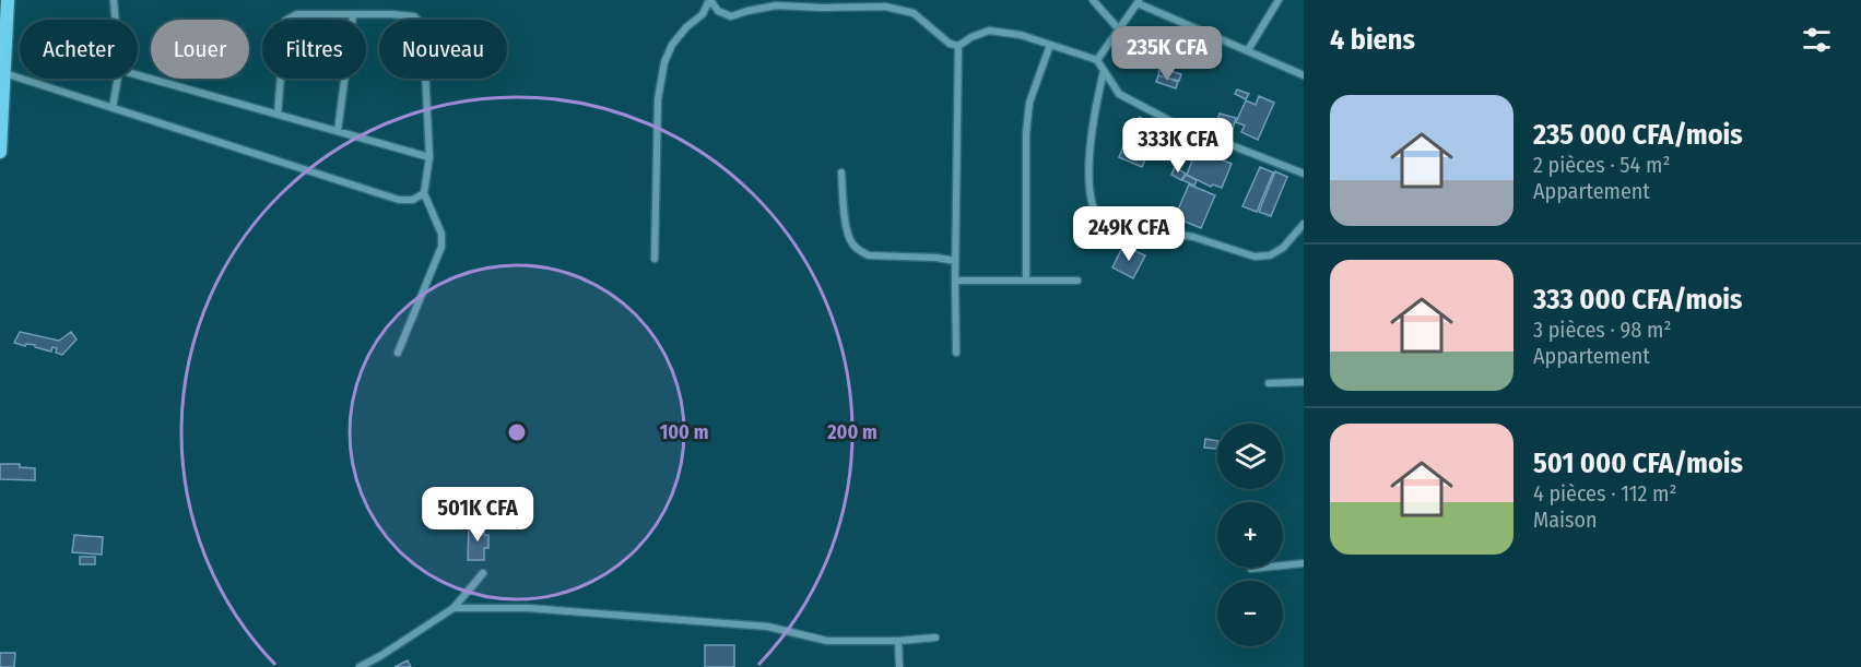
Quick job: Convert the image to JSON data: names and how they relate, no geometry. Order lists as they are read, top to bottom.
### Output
{
  "page": {
    "heading": "4 biens",
    "chip": [
      "Acheter",
      "Louer",
      "Filtres",
      "Nouveau"
    ],
    "price": [
      "235K CFA",
      "333K CFA",
      "249K CFA",
      "501K CFA"
    ],
    "list": [
      {
        "name": "235 000 CFA/mois",
        "note": "2 pièces · 54 m² · Appartement"
      },
      {
        "name": "333 000 CFA/mois",
        "note": "3 pièces · 98 m² · Appartement"
      },
      {
        "name": "501 000 CFA/mois",
        "note": "4 pièces · 112 m² · Maison"
      }
    ],
    "map_buttons": ["+", "−"]
  },
  "rings": ["100 m", "200 m"]
}
